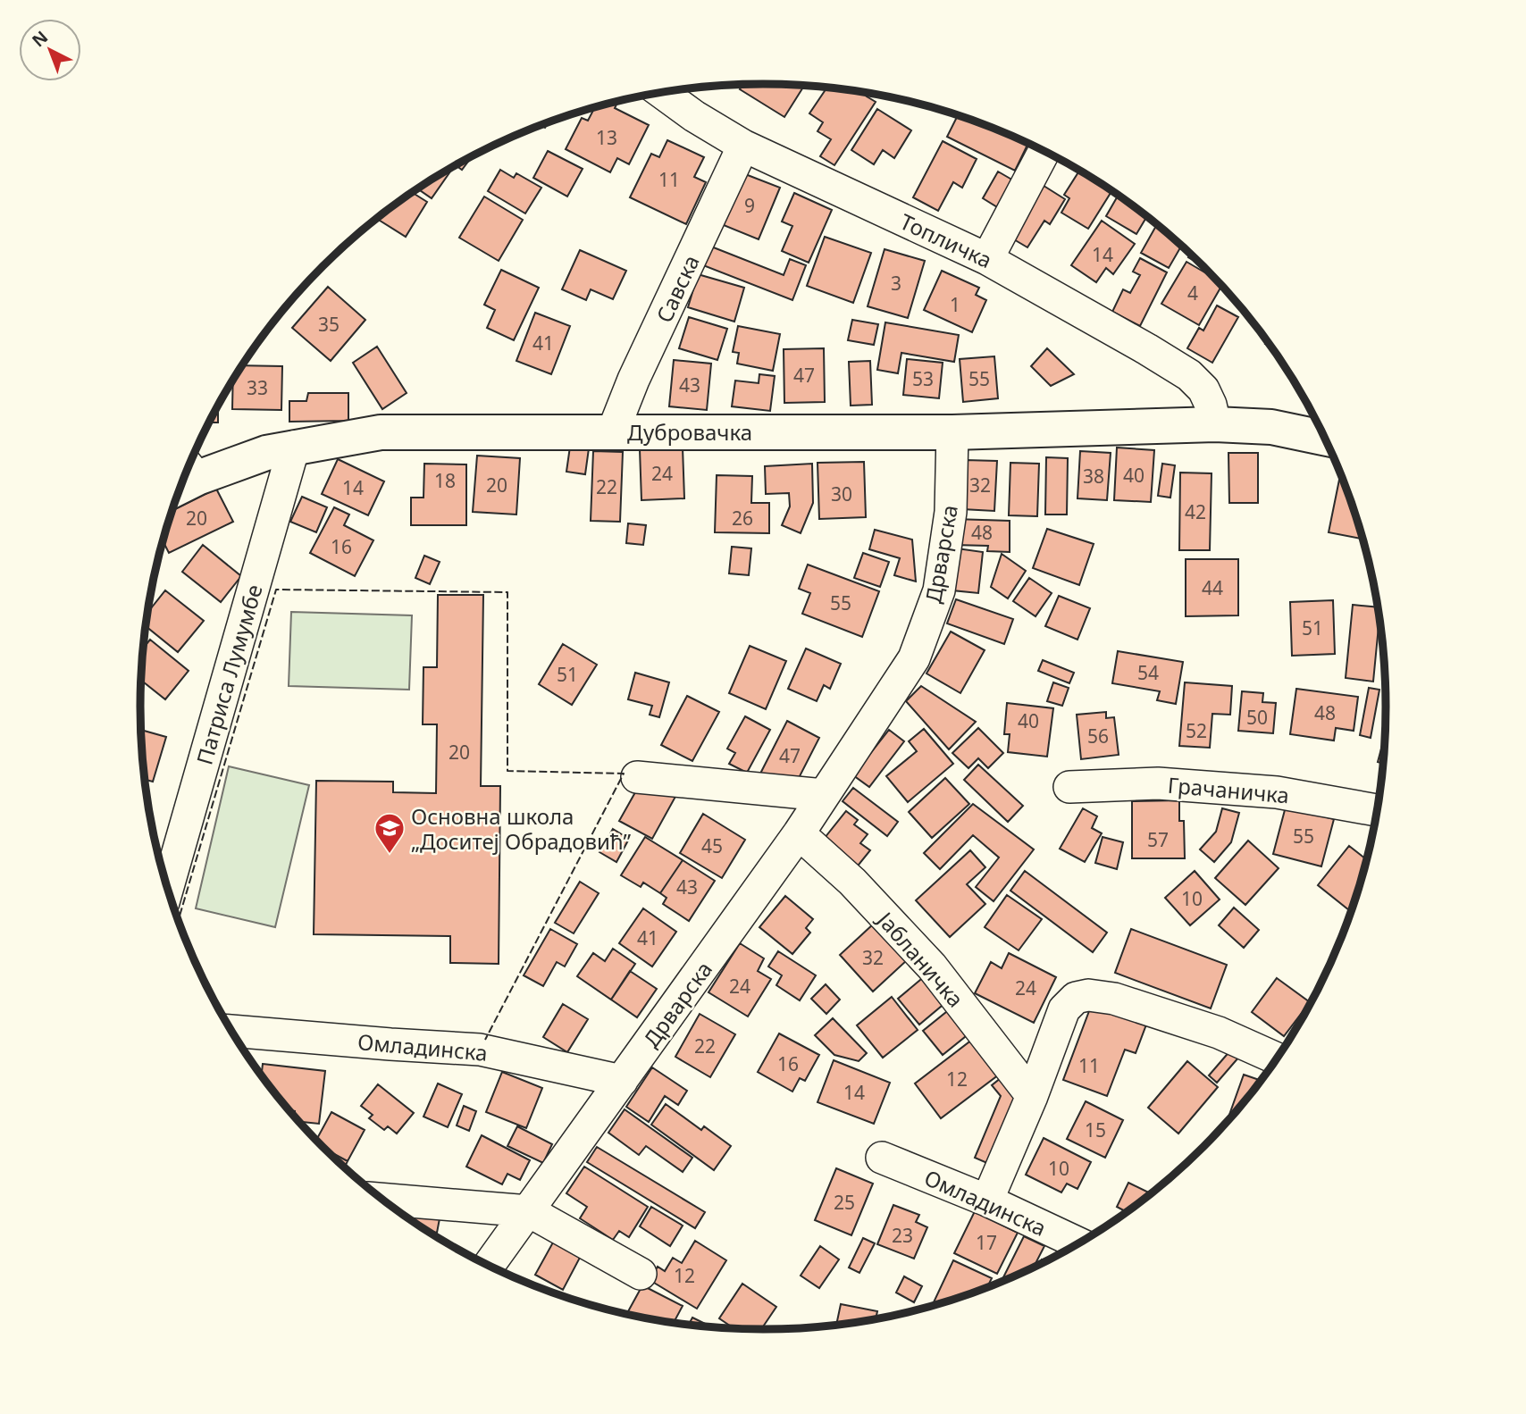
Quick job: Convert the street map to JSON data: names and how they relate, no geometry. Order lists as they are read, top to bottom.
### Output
{
  "streets": {
    "main road": ["Дубровачка"],
    "street": [
      "Топличка",
      "Савска",
      "Дрварска",
      "Патриса Лумумбе",
      "Грачаничка",
      "Јабланичка",
      "Омладинска"
    ]
  },
  "crossings": [
    ["Топличка", "Савска"],
    ["Топличка", "Дубровачка"],
    ["Савска", "Дубровачка"],
    ["Дубровачка", "Дрварска"],
    ["Дубровачка", "Патриса Лумумбе"],
    ["Дрварска", "Јабланичка"],
    ["Дрварска", "Омладинска"]
  ],
  "places": {
    "school or university": ["Основна школа „Доситеј Обрадовић”"]
  },
  "house_numbers": [
    "13",
    "11",
    "9",
    "14",
    "3",
    "4",
    "1",
    "35",
    "41",
    "47",
    "53",
    "55",
    "43",
    "33",
    "24",
    "40",
    "38",
    "18",
    "20",
    "32",
    "22",
    "14",
    "30",
    "42",
    "20",
    "26",
    "48",
    "16",
    "44",
    "55",
    "51",
    "54",
    "51",
    "48",
    "50",
    "40",
    "52",
    "56",
    "20",
    "47",
    "55",
    "57",
    "45",
    "43",
    "10",
    "41",
    "32",
    "24",
    "24",
    "22",
    "16",
    "11",
    "12",
    "14",
    "15",
    "10",
    "25",
    "23",
    "17",
    "12"
  ],
  "north": "top left"
}
